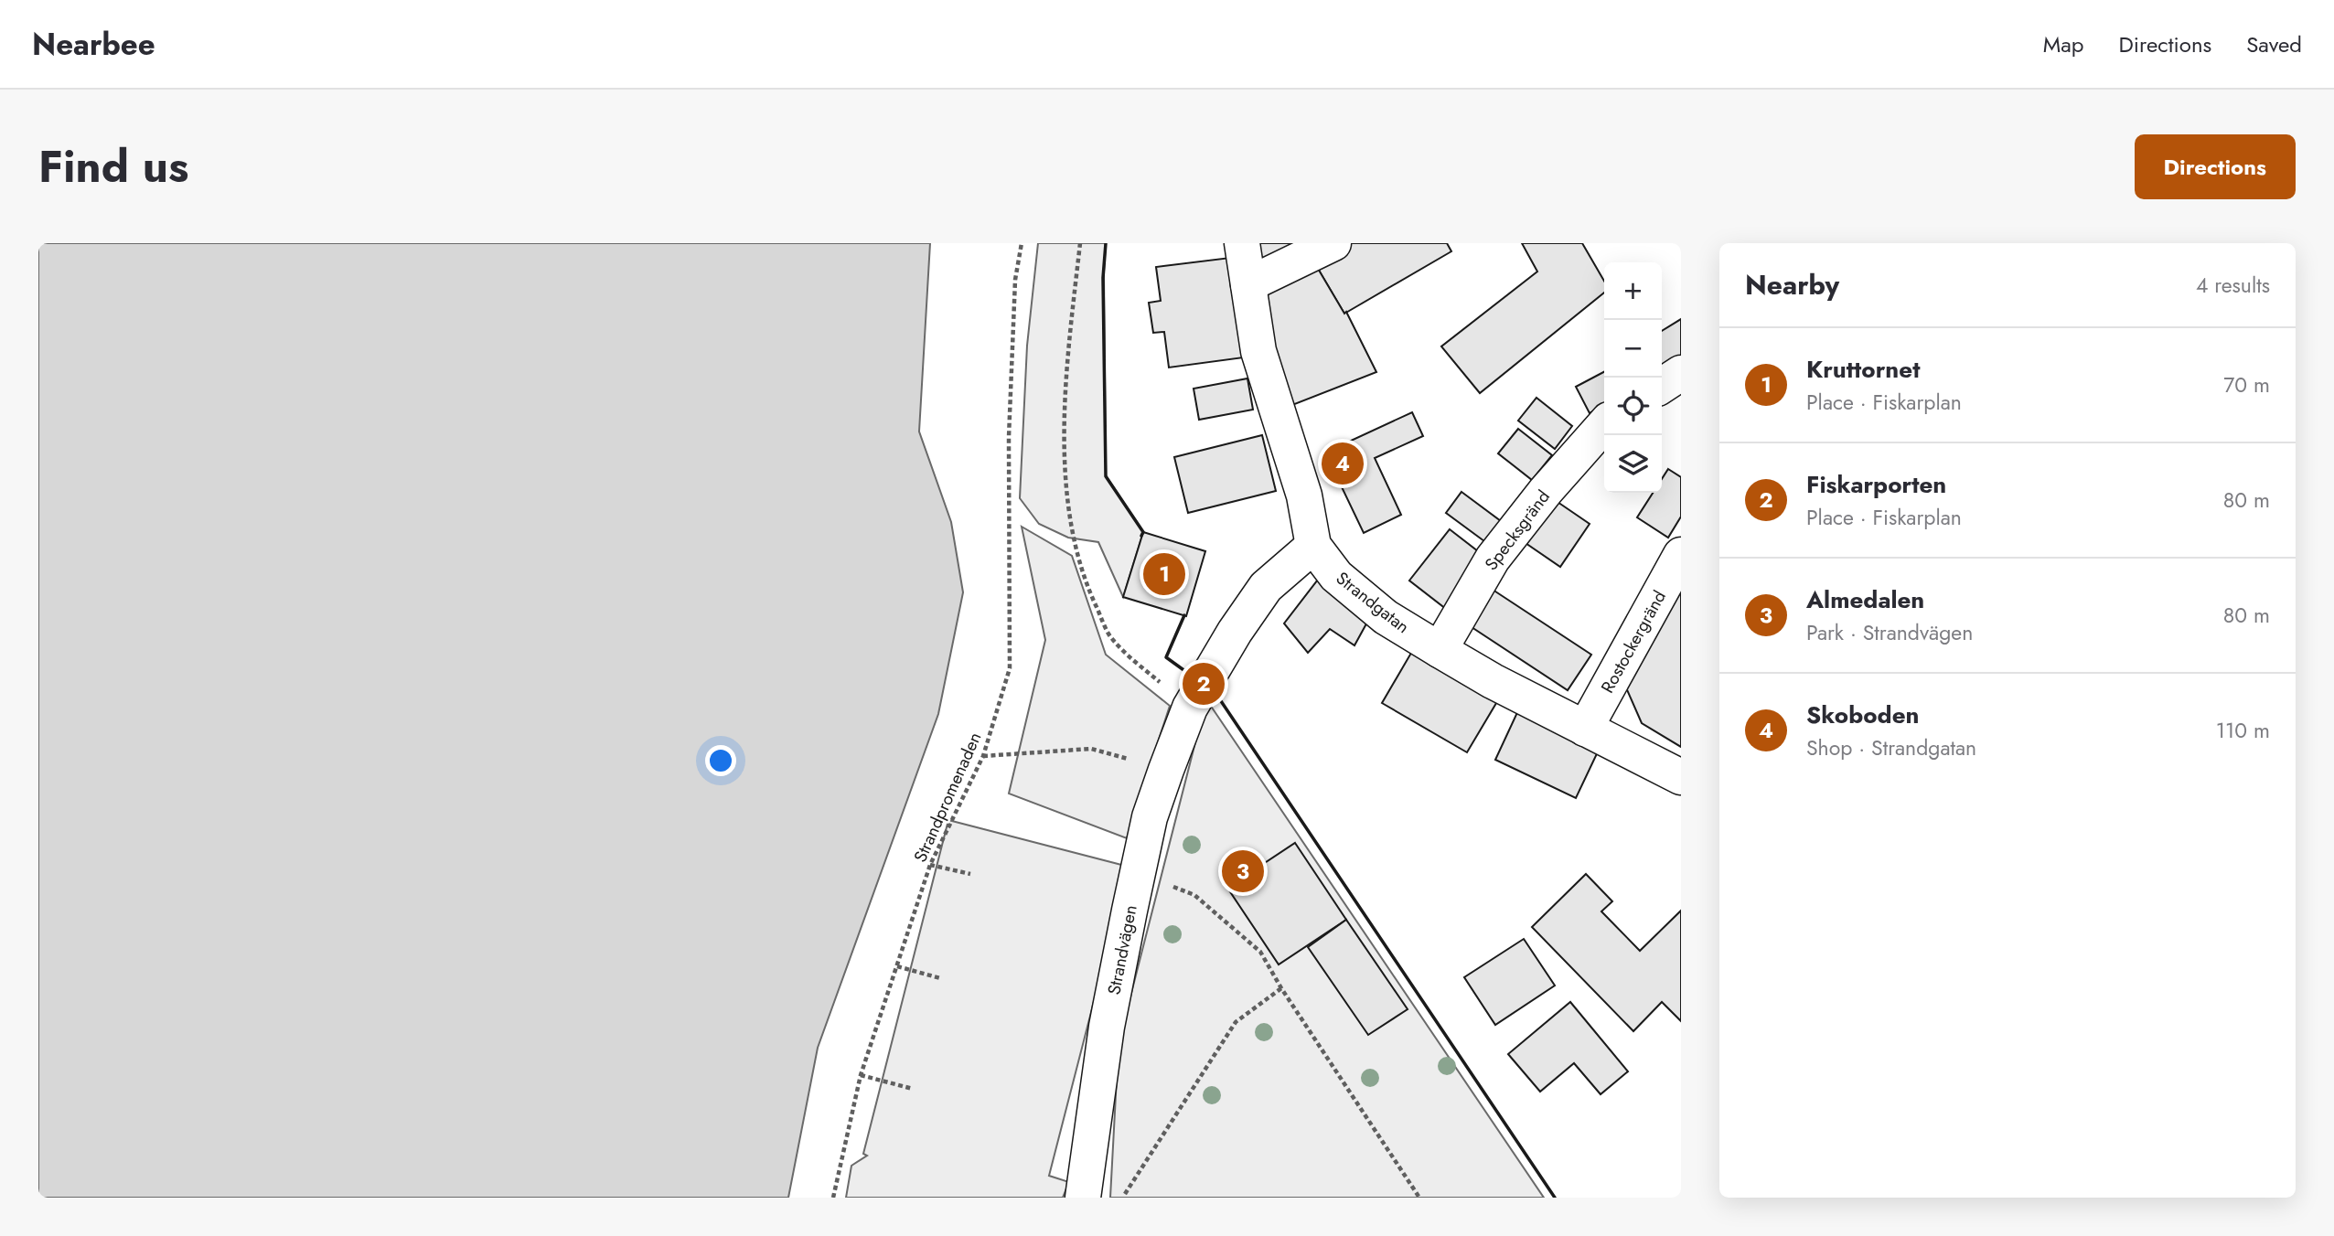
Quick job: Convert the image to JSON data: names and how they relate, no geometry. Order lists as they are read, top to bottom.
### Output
{
  "streets": {
    "street": [
      "Specksgränd",
      "Strandgatan",
      "Rostockergränd",
      "Strandvägen"
    ],
    "path": ["Strandpromenaden"]
  },
  "crossings": [
    ["Specksgränd", "Strandgatan"],
    ["Strandgatan", "Rostockergränd"],
    ["Strandgatan", "Strandvägen"]
  ],
  "page": {
    "header": "Nearbee",
    "nav": ["Map", "Directions", "Saved"],
    "title": "Find us",
    "buttons": "Directions",
    "heading": ["Nearby", "4 results"],
    "map_buttons": ["+", "−"],
    "list": [
      {
        "mark": "1",
        "name": "Kruttornet",
        "note": "Place · Fiskarplan",
        "value": "70 m"
      },
      {
        "mark": "2",
        "name": "Fiskarporten",
        "note": "Place · Fiskarplan",
        "value": "80 m"
      },
      {
        "mark": "3",
        "name": "Almedalen",
        "note": "Park · Strandvägen",
        "value": "80 m"
      },
      {
        "mark": "4",
        "name": "Skoboden",
        "note": "Shop · Strandgatan",
        "value": "110 m"
      }
    ],
    "pins": [
      "4",
      "1",
      "2",
      "3"
    ]
  }
}
